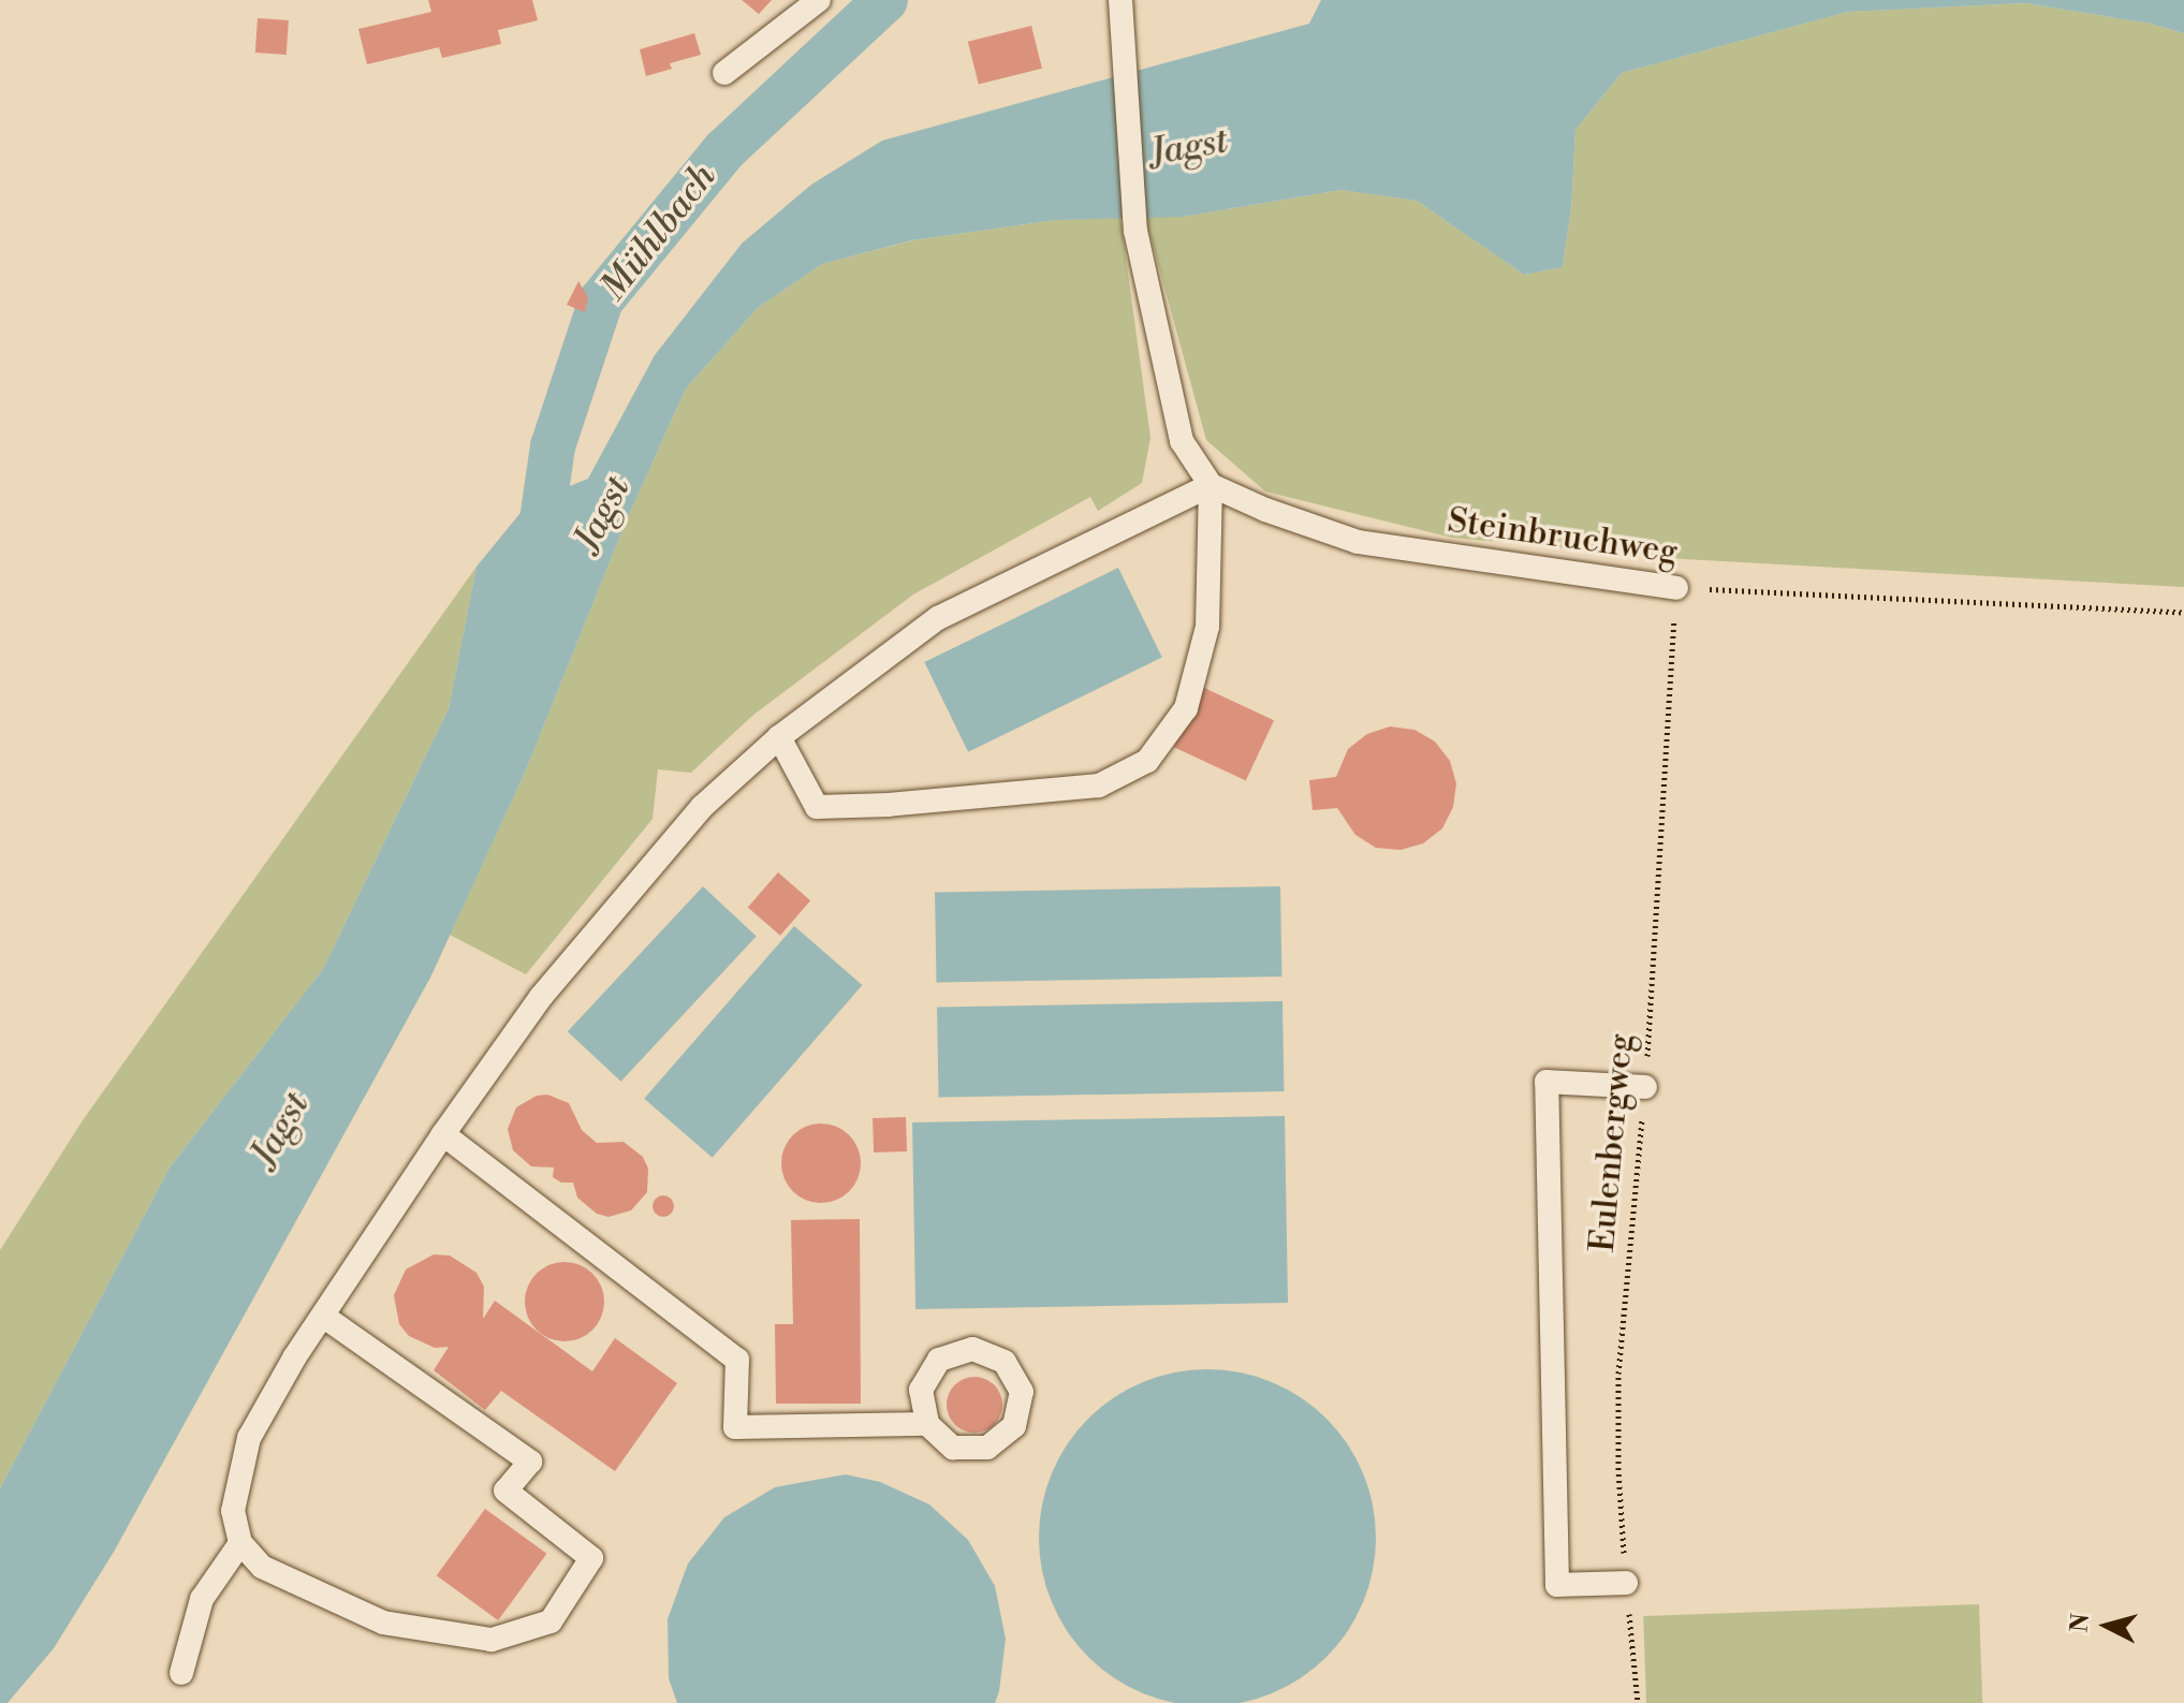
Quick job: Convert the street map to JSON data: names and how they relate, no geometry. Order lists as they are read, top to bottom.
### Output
{
  "streets": {
    "lane": ["Steinbruchweg"],
    "path": ["Eulenbergweg"]
  },
  "crossings": [
    ["Steinbruchweg", "Eulenbergweg"]
  ],
  "water": ["Jagst", "Mühlbach"],
  "north": "left"
}
